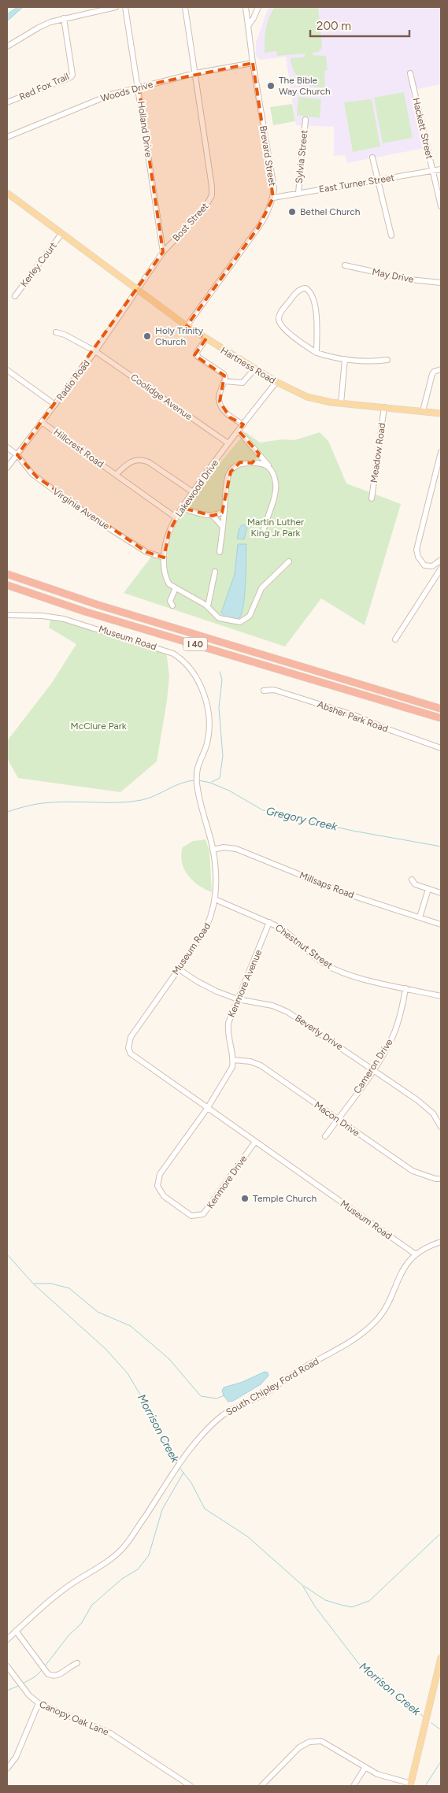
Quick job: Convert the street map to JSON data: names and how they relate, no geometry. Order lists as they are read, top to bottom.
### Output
{
  "streets": {
    "highway": ["I 40"],
    "main road": ["Hartness Road"],
    "street": [
      "Red Fox Trail",
      "Woods Drive",
      "Hackett Street",
      "Holland Drive",
      "Brevard Street",
      "Sylvia Street",
      "East Turner Street",
      "Bost Street",
      "Kerley Court",
      "May Drive",
      "Radio Road",
      "Coolidge Avenue",
      "Hillcrest Road",
      "Meadow Road",
      "Lakewood Drive",
      "Virginia Avenue",
      "Museum Road",
      "Absher Park Road",
      "Millsaps Road",
      "Chestnut Street",
      "Kenmore Avenue",
      "Beverly Drive",
      "Cameron Drive",
      "Macon Drive",
      "Kenmore Drive",
      "South Chipley Ford Road",
      "Canopy Oak Lane"
    ]
  },
  "crossings": [
    ["Woods Drive", "Holland Drive"],
    ["Woods Drive", "Brevard Street"],
    ["Woods Drive", "Bost Street"],
    ["Hackett Street", "East Turner Street"],
    ["Holland Drive", "Bost Street"],
    ["Brevard Street", "East Turner Street"],
    ["Brevard Street", "Hartness Road"],
    ["Sylvia Street", "East Turner Street"],
    ["Bost Street", "Hartness Road"],
    ["Bost Street", "Radio Road"],
    ["Kerley Court", "Hartness Road"],
    ["Hartness Road", "Radio Road"],
    ["Hartness Road", "Meadow Road"],
    ["Hartness Road", "Lakewood Drive"],
    ["Radio Road", "Coolidge Avenue"],
    ["Radio Road", "Hillcrest Road"],
    ["Radio Road", "Virginia Avenue"],
    ["Coolidge Avenue", "Lakewood Drive"],
    ["Hillcrest Road", "Lakewood Drive"],
    ["Lakewood Drive", "Virginia Avenue"],
    ["Museum Road", "Millsaps Road"],
    ["Museum Road", "Chestnut Street"],
    ["Museum Road", "Beverly Drive"],
    ["Museum Road", "Kenmore Drive"],
    ["Museum Road", "South Chipley Ford Road"],
    ["Chestnut Street", "Kenmore Avenue"],
    ["Chestnut Street", "Cameron Drive"],
    ["Kenmore Avenue", "Beverly Drive"],
    ["Kenmore Avenue", "Macon Drive"],
    ["Beverly Drive", "Cameron Drive"],
    ["Cameron Drive", "Macon Drive"]
  ],
  "water": ["Gregory Creek", "Morrison Creek"],
  "parks": ["Martin Luther King Jr Park", "McClure Park"],
  "places": [
    "The Bible Way Church",
    "Bethel Church",
    "Holy Trinity Church",
    "Temple Church"
  ],
  "scale_bar": "200 m"
}
